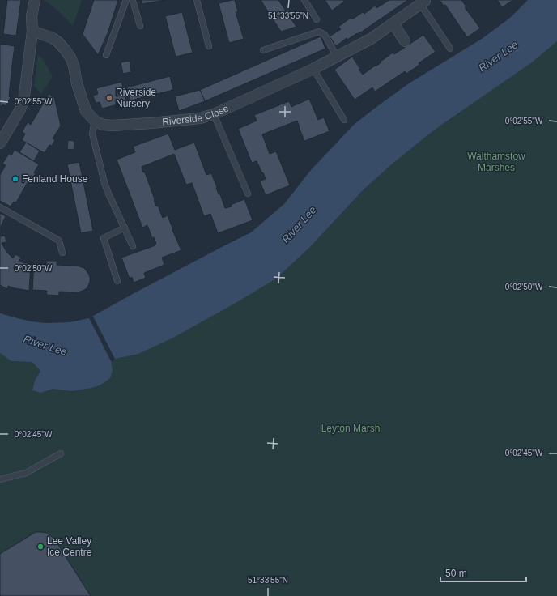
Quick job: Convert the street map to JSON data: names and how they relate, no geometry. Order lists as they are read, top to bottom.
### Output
{
  "streets": {
    "street": ["Riverside Close"]
  },
  "water": ["River Lee"],
  "parks": ["Walthamstow Marshes", "Leyton Marsh"],
  "places": ["Riverside Nursery", "Fenland House", "Lee Valley Ice Centre"],
  "scale_bar": "50 m",
  "coordinates": [
    "51°33'55\"N",
    "0°02'55\"W",
    "0°02'50\"W",
    "0°02'45\"W"
  ]
}
